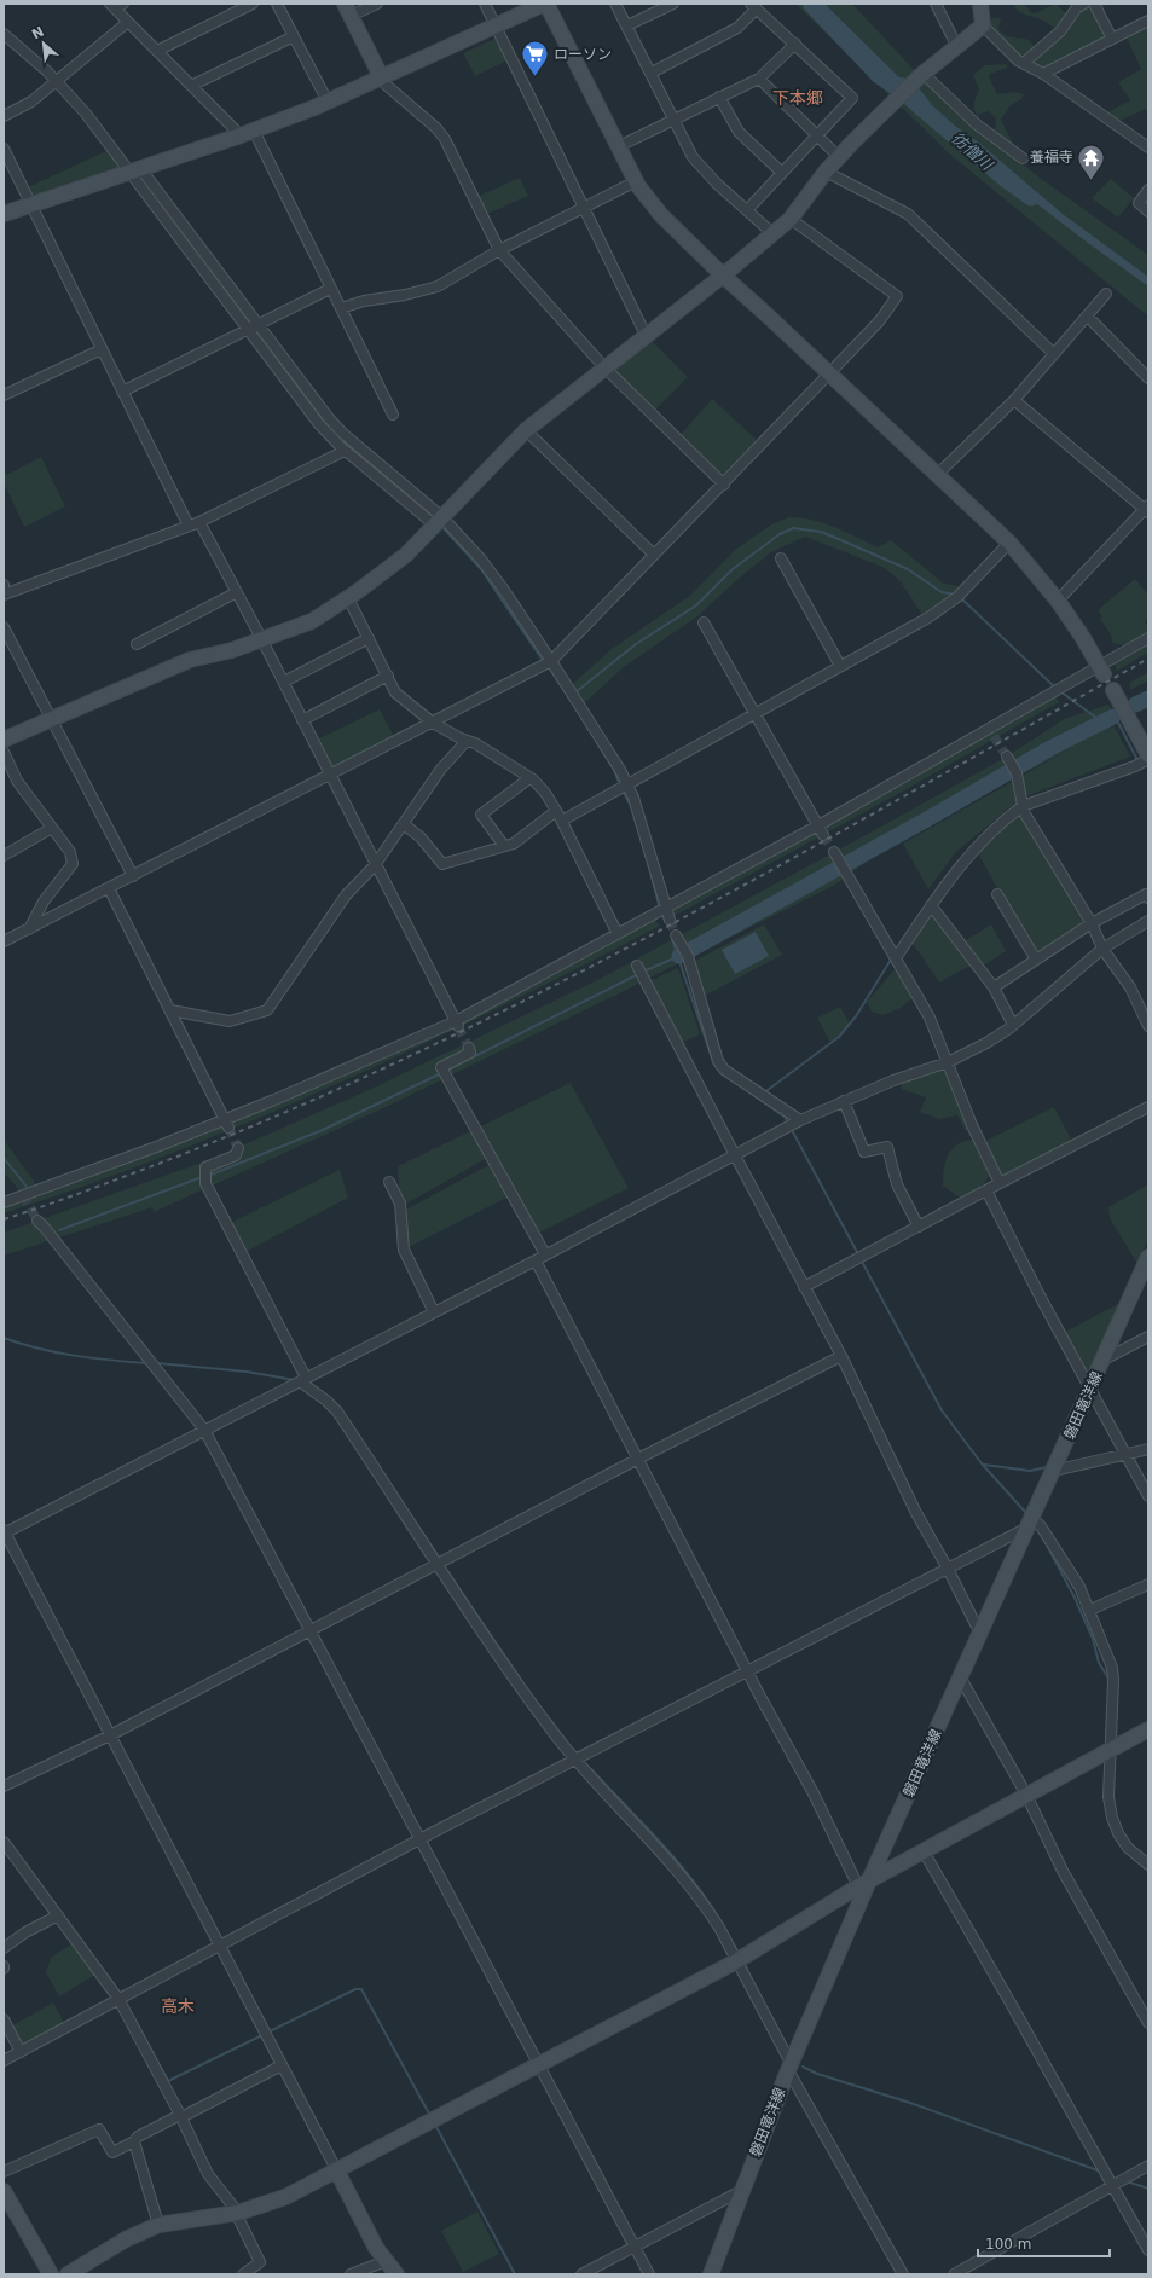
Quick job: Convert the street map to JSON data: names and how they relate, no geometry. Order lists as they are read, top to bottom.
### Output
{
  "streets": {
    "street": ["磐田竜洋線"]
  },
  "districts": ["下本郷", "高木"],
  "water": ["彷僧川"],
  "places": {
    "supermarket": ["ローソン"],
    "temple": ["養福寺"]
  },
  "scale_bar": "100 m",
  "north": "top left"
}
